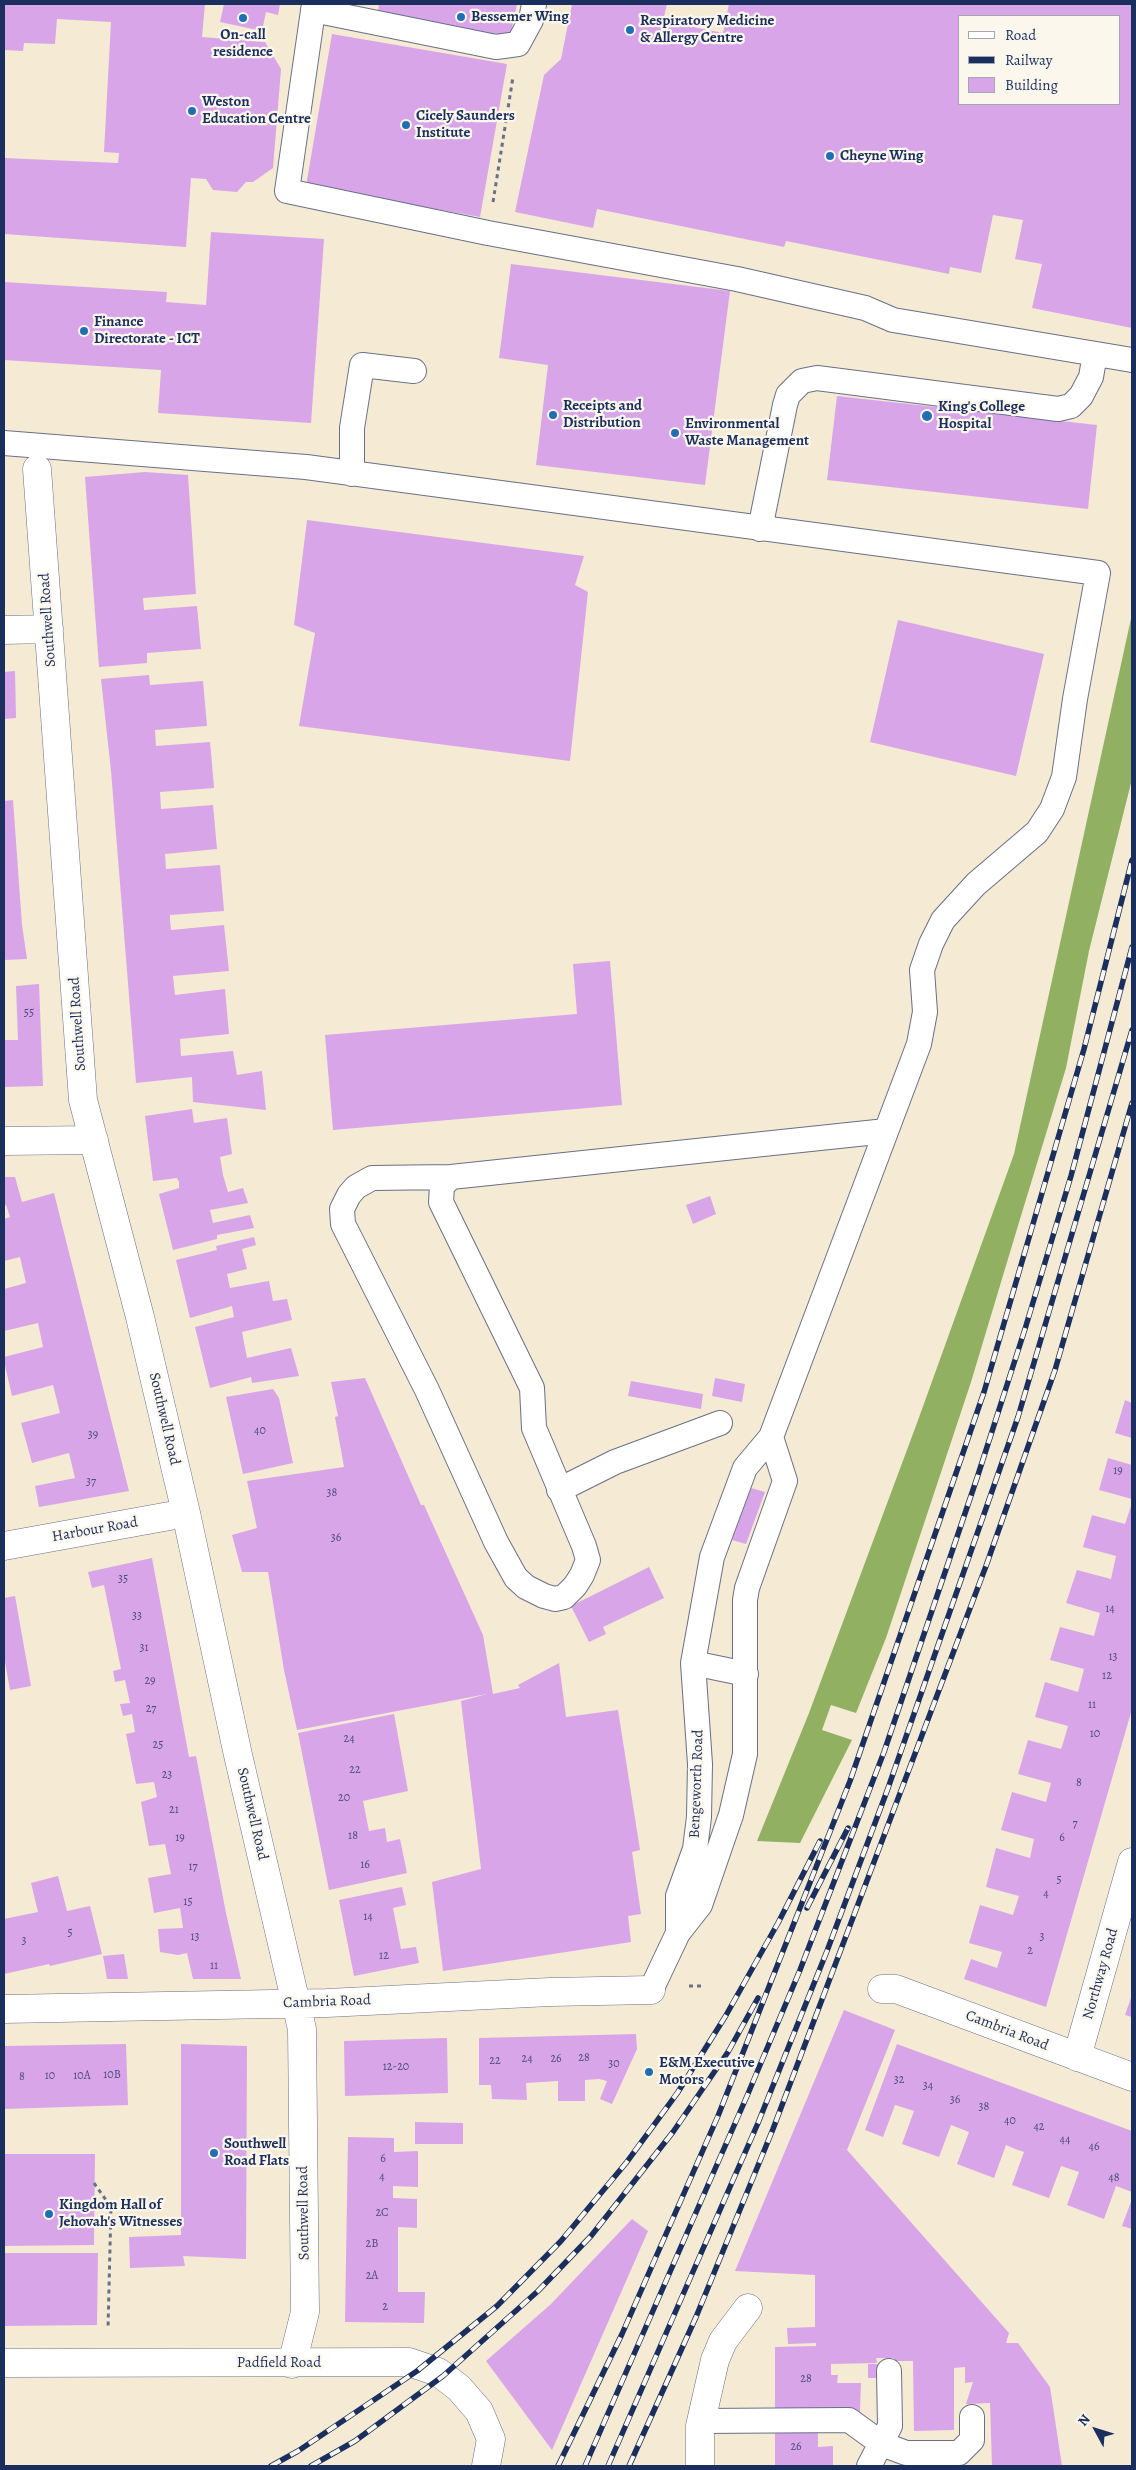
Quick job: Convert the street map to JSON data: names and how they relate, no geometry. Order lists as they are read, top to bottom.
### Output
{
  "streets": {
    "street": [
      "Southwell Road",
      "Harbour Road",
      "Northway Road",
      "Cambria Road",
      "Padfield Road"
    ],
    "lane": ["Bengeworth Road"]
  },
  "crossings": [
    ["Southwell Road", "Harbour Road"],
    ["Southwell Road", "Cambria Road"],
    ["Southwell Road", "Padfield Road"],
    ["Bengeworth Road", "Cambria Road"],
    ["Northway Road", "Cambria Road"]
  ],
  "places": [
    "Bessemer Wing",
    "On-call residence",
    "Respiratory Medicine & Allergy Centre",
    "Weston Education Centre",
    "Cicely Saunders Institute",
    "Cheyne Wing",
    "Finance Directorate - ICT",
    "Receipts and Distribution",
    "King's College Hospital",
    "Environmental Waste Management",
    "E&M Executive Motors",
    "Southwell Road Flats",
    "Kingdom Hall of Jehovah's Witnesses"
  ],
  "house_numbers": [
    "55",
    "40",
    "39",
    "19",
    "37",
    "38",
    "36",
    "35",
    "14",
    "33",
    "31",
    "13",
    "12",
    "29",
    "11",
    "27",
    "10",
    "24",
    "25",
    "22",
    "23",
    "8",
    "20",
    "21",
    "7",
    "18",
    "19",
    "6",
    "16",
    "17",
    "5",
    "4",
    "15",
    "14",
    "5",
    "13",
    "3",
    "3",
    "2",
    "12",
    "11",
    "28",
    "24",
    "26",
    "22",
    "30",
    "12-20",
    "10B",
    "10",
    "10A",
    "8",
    "32",
    "34",
    "36",
    "38",
    "40",
    "42",
    "44",
    "46",
    "6",
    "4",
    "48",
    "2C",
    "2B",
    "2A",
    "2",
    "28",
    "26"
  ],
  "legend": ["Road", "Railway", "Building"],
  "north": "top left"
}
